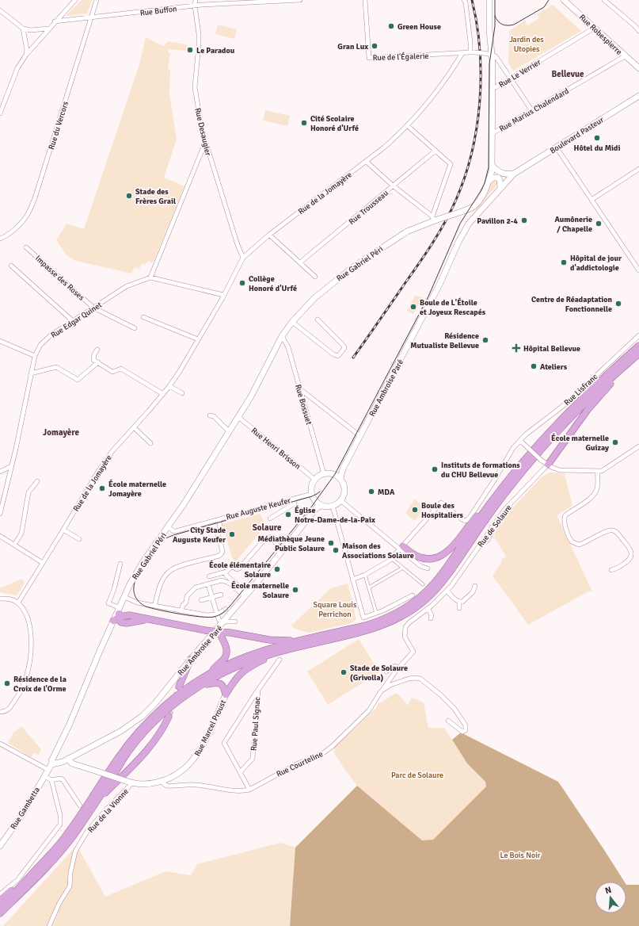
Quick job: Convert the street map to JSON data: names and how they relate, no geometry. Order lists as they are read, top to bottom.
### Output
{
  "streets": {
    "main road": [
      "Rue Robespierre",
      "Boulevard Pasteur",
      "Rue Gabriel Péri",
      "Rue Ambroise Paré",
      "Rue Marcel Proust",
      "Rue Courteline",
      "Rue Gambetta"
    ],
    "street": [
      "Rue Buffon",
      "Rue de l'Égalerie",
      "Rue Le Verrier",
      "Rue Marius Chalendard",
      "Rue du Vercors",
      "Rue Desaugier",
      "Rue de la Jomayère",
      "Rue Trousseau",
      "Impasse des Roses",
      "Rue Edgar Quinet",
      "Rue Lisfranc",
      "Rue Bossuet",
      "Rue Henri Brisson",
      "Rue Auguste Keufer",
      "Rue de Solaure",
      "Rue Paul Signac",
      "Rue de la Vionne"
    ]
  },
  "crossings": [
    ["Rue Buffon", "Rue du Vercors"],
    ["Rue Buffon", "Rue Desaugier"],
    ["Rue Robespierre", "Rue Le Verrier"],
    ["Rue Robespierre", "Rue Marius Chalendard"],
    ["Rue de l'Égalerie", "Rue de la Jomayère"],
    ["Rue Desaugier", "Rue de la Jomayère"],
    ["Boulevard Pasteur", "Rue Ambroise Paré"],
    ["Rue Gabriel Péri", "Rue Bossuet"],
    ["Rue Gabriel Péri", "Rue Henri Brisson"],
    ["Rue Gabriel Péri", "Rue Auguste Keufer"],
    ["Impasse des Roses", "Rue Edgar Quinet"],
    ["Rue Ambroise Paré", "Rue Bossuet"],
    ["Rue Ambroise Paré", "Rue Henri Brisson"],
    ["Rue Ambroise Paré", "Rue Auguste Keufer"],
    ["Rue Ambroise Paré", "Rue Courteline"],
    ["Rue Bossuet", "Rue Henri Brisson"],
    ["Rue Bossuet", "Rue Auguste Keufer"],
    ["Rue Henri Brisson", "Rue Auguste Keufer"],
    ["Rue de Solaure", "Rue Courteline"],
    ["Rue Paul Signac", "Rue Courteline"],
    ["Rue Marcel Proust", "Rue Courteline"],
    ["Rue Courteline", "Rue de la Vionne"]
  ],
  "districts": ["Bellevue", "Jomayère", "Solaure"],
  "parks": [
    "Jardin des Utopies",
    "Square Louis Perrichon",
    "Parc de Solaure",
    "Le Bois Noir"
  ],
  "places": {
    "other": [
      "Green House",
      "Gran Lux",
      "Le Paradou",
      "Cité Scolaire Honoré d'Urfé",
      "Hôtel du Midi",
      "Stade des Frères Grail",
      "Pavillon 2-4",
      "Aumônerie / Chapelle",
      "Hôpital de jour d'addictologie",
      "Collège Honoré d'Urfé",
      "Centre de Réadaptation Fonctionnelle",
      "Boule de L'Étoile et Joyeux Rescapés",
      "Résidence Mutualiste Bellevue",
      "Ateliers",
      "École maternelle Guizay",
      "Instituts de formations du CHU Bellevue",
      "École maternelle Jomayère",
      "MDA",
      "Boule des Hospitaliers",
      "Église Notre-Dame-de-la-Paix",
      "City Stade Auguste Keufer",
      "Médiathèque Jeune Public Solaure",
      "Maison des Associations Solaure",
      "École élémentaire Solaure",
      "École maternelle Solaure",
      "Stade de Solaure (Grivolla)",
      "Résidence de la Croix de l'Orme"
    ],
    "health": ["Hôpital Bellevue"]
  },
  "north": "top"
}
